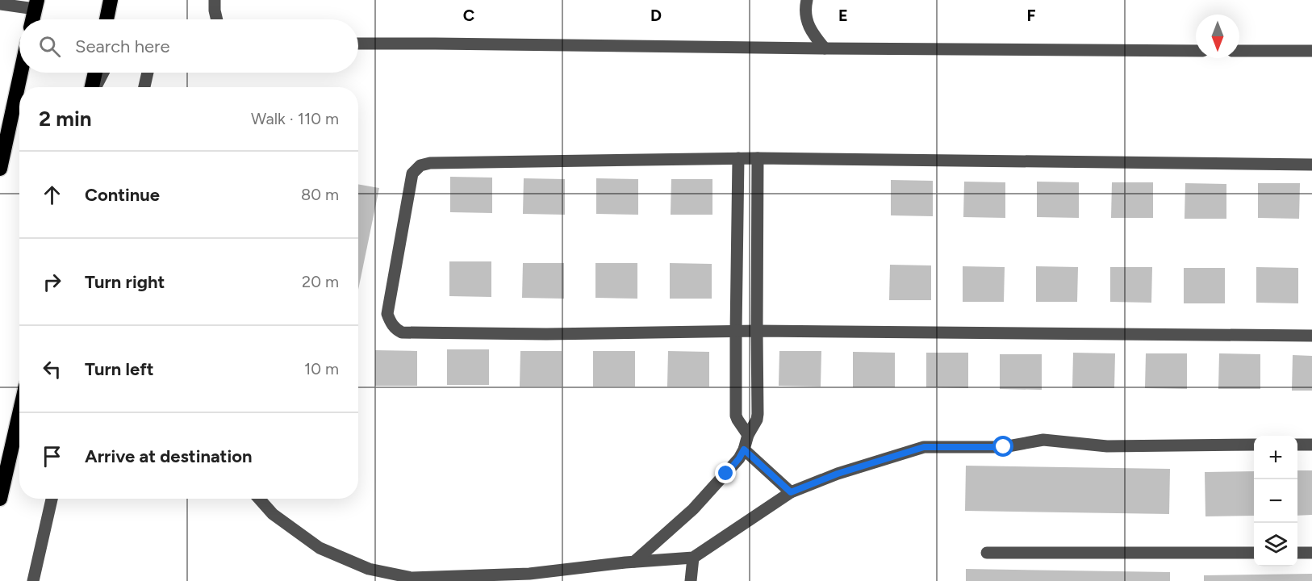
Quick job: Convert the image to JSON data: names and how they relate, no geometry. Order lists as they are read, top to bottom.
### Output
{
  "north": "bottom",
  "page": {
    "search": "Search here",
    "heading": ["2 min", "Walk · 110 m"],
    "list": [
      ["Continue", "80 m"],
      ["Turn right", "20 m"],
      ["Turn left", "10 m"],
      "Arrive at destination"
    ],
    "map_buttons": ["+", "−"]
  },
  "grid": {
    "columns": [
      "C",
      "D",
      "E",
      "F"
    ]
  }
}
